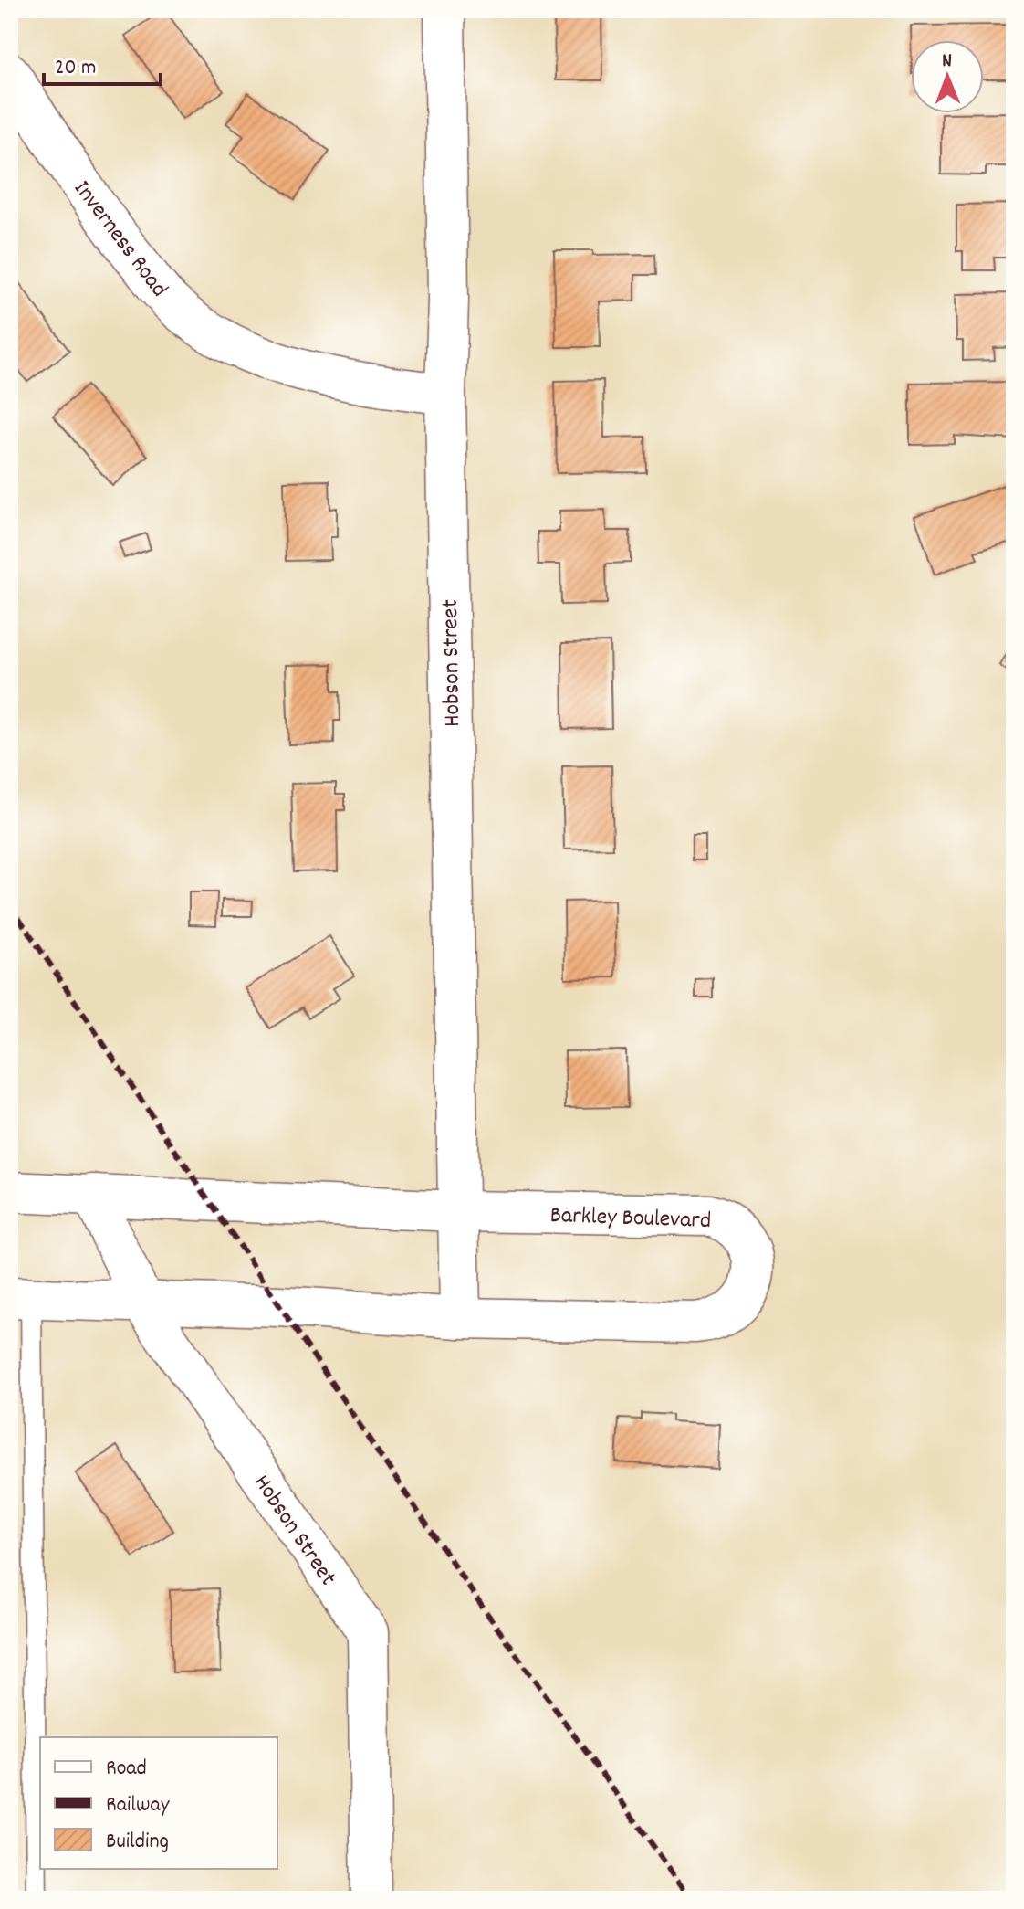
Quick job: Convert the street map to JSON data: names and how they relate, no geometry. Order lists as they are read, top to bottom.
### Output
{
  "streets": {
    "street": ["Inverness Road", "Hobson Street", "Barkley Boulevard"]
  },
  "crossings": [
    ["Inverness Road", "Hobson Street"],
    ["Hobson Street", "Barkley Boulevard"]
  ],
  "legend": ["Road", "Railway", "Building"],
  "scale_bar": "20 m",
  "north": "top"
}
